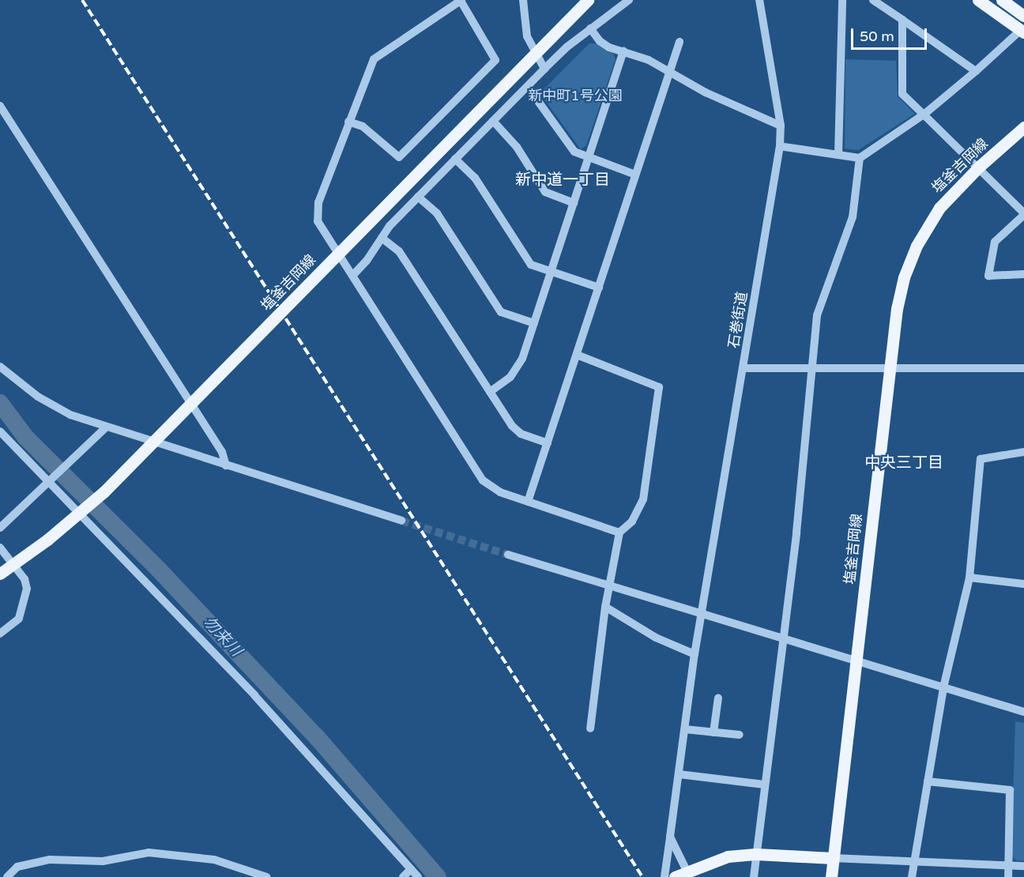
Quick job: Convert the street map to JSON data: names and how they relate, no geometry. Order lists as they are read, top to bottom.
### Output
{
  "streets": {
    "main road": ["塩釜吉岡線"],
    "street": ["石巻街道"]
  },
  "crossings": [
    ["塩釜吉岡線", "石巻街道"]
  ],
  "districts": ["新中道一丁目", "中央三丁目"],
  "water": ["勿来川"],
  "parks": ["新中町1号公園"],
  "scale_bar": "50 m"
}
